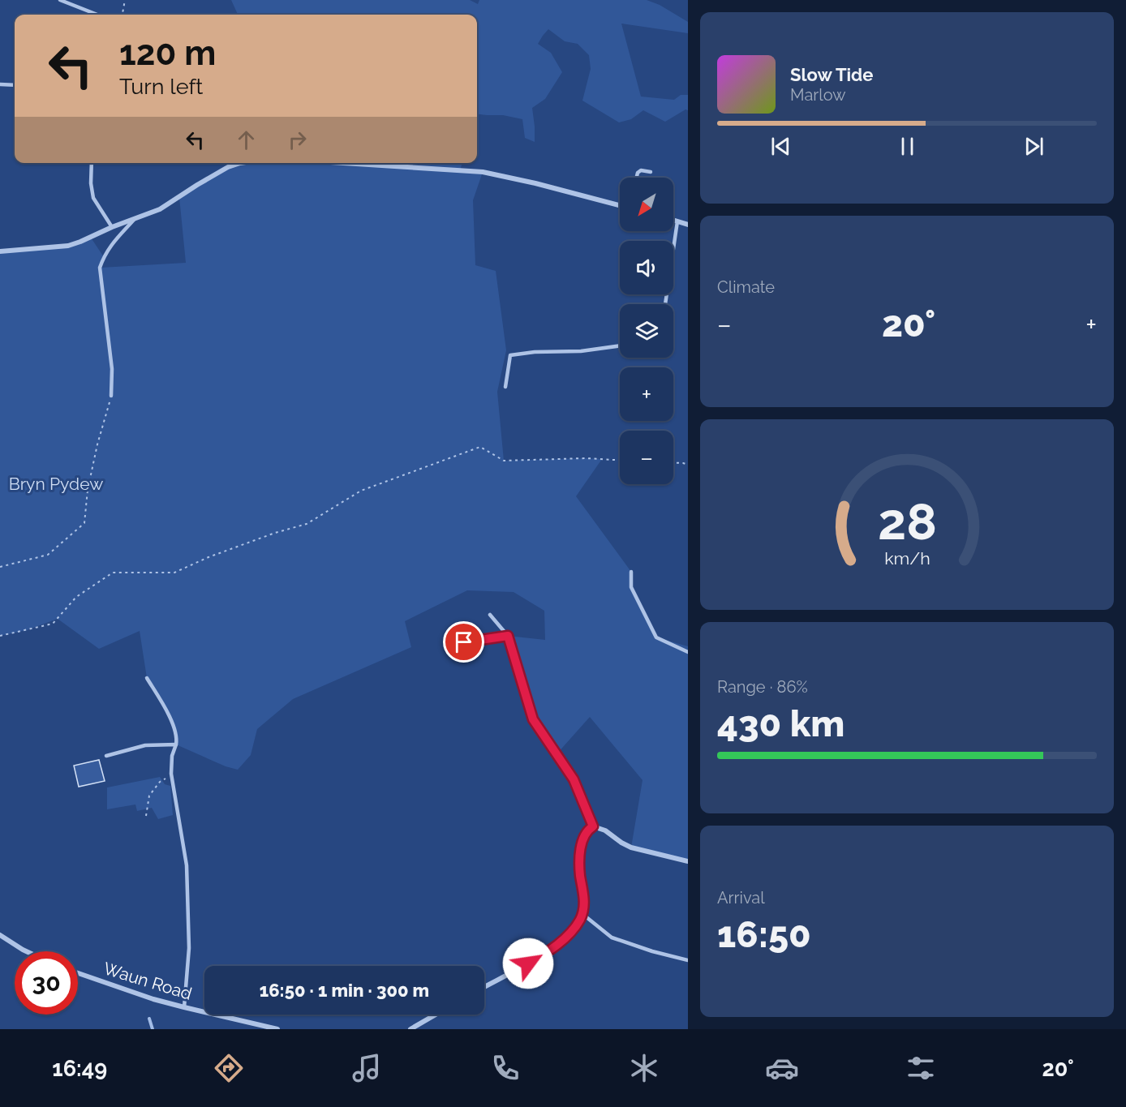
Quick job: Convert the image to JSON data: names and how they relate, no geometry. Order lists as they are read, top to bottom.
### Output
{
  "streets": {
    "street": ["Waun Road"]
  },
  "parks": ["Bryn Pydew"],
  "north": "bottom left",
  "page": {
    "turn": ["120 m", "Turn left"],
    "song": ["Slow Tide", "Marlow"],
    "map_buttons": ["+", "−"],
    "tile": [
      "Climate",
      ["Range · 86%", "430 km"],
      ["Arrival", "16:50"]
    ],
    "heat": ["−", "20°", "+"],
    "limit": "30",
    "trip": "16:50 · 1 min · 300 m",
    "tabs": ["16:49", "20°"],
    "gauge": ["28", "km/h"]
  }
}
